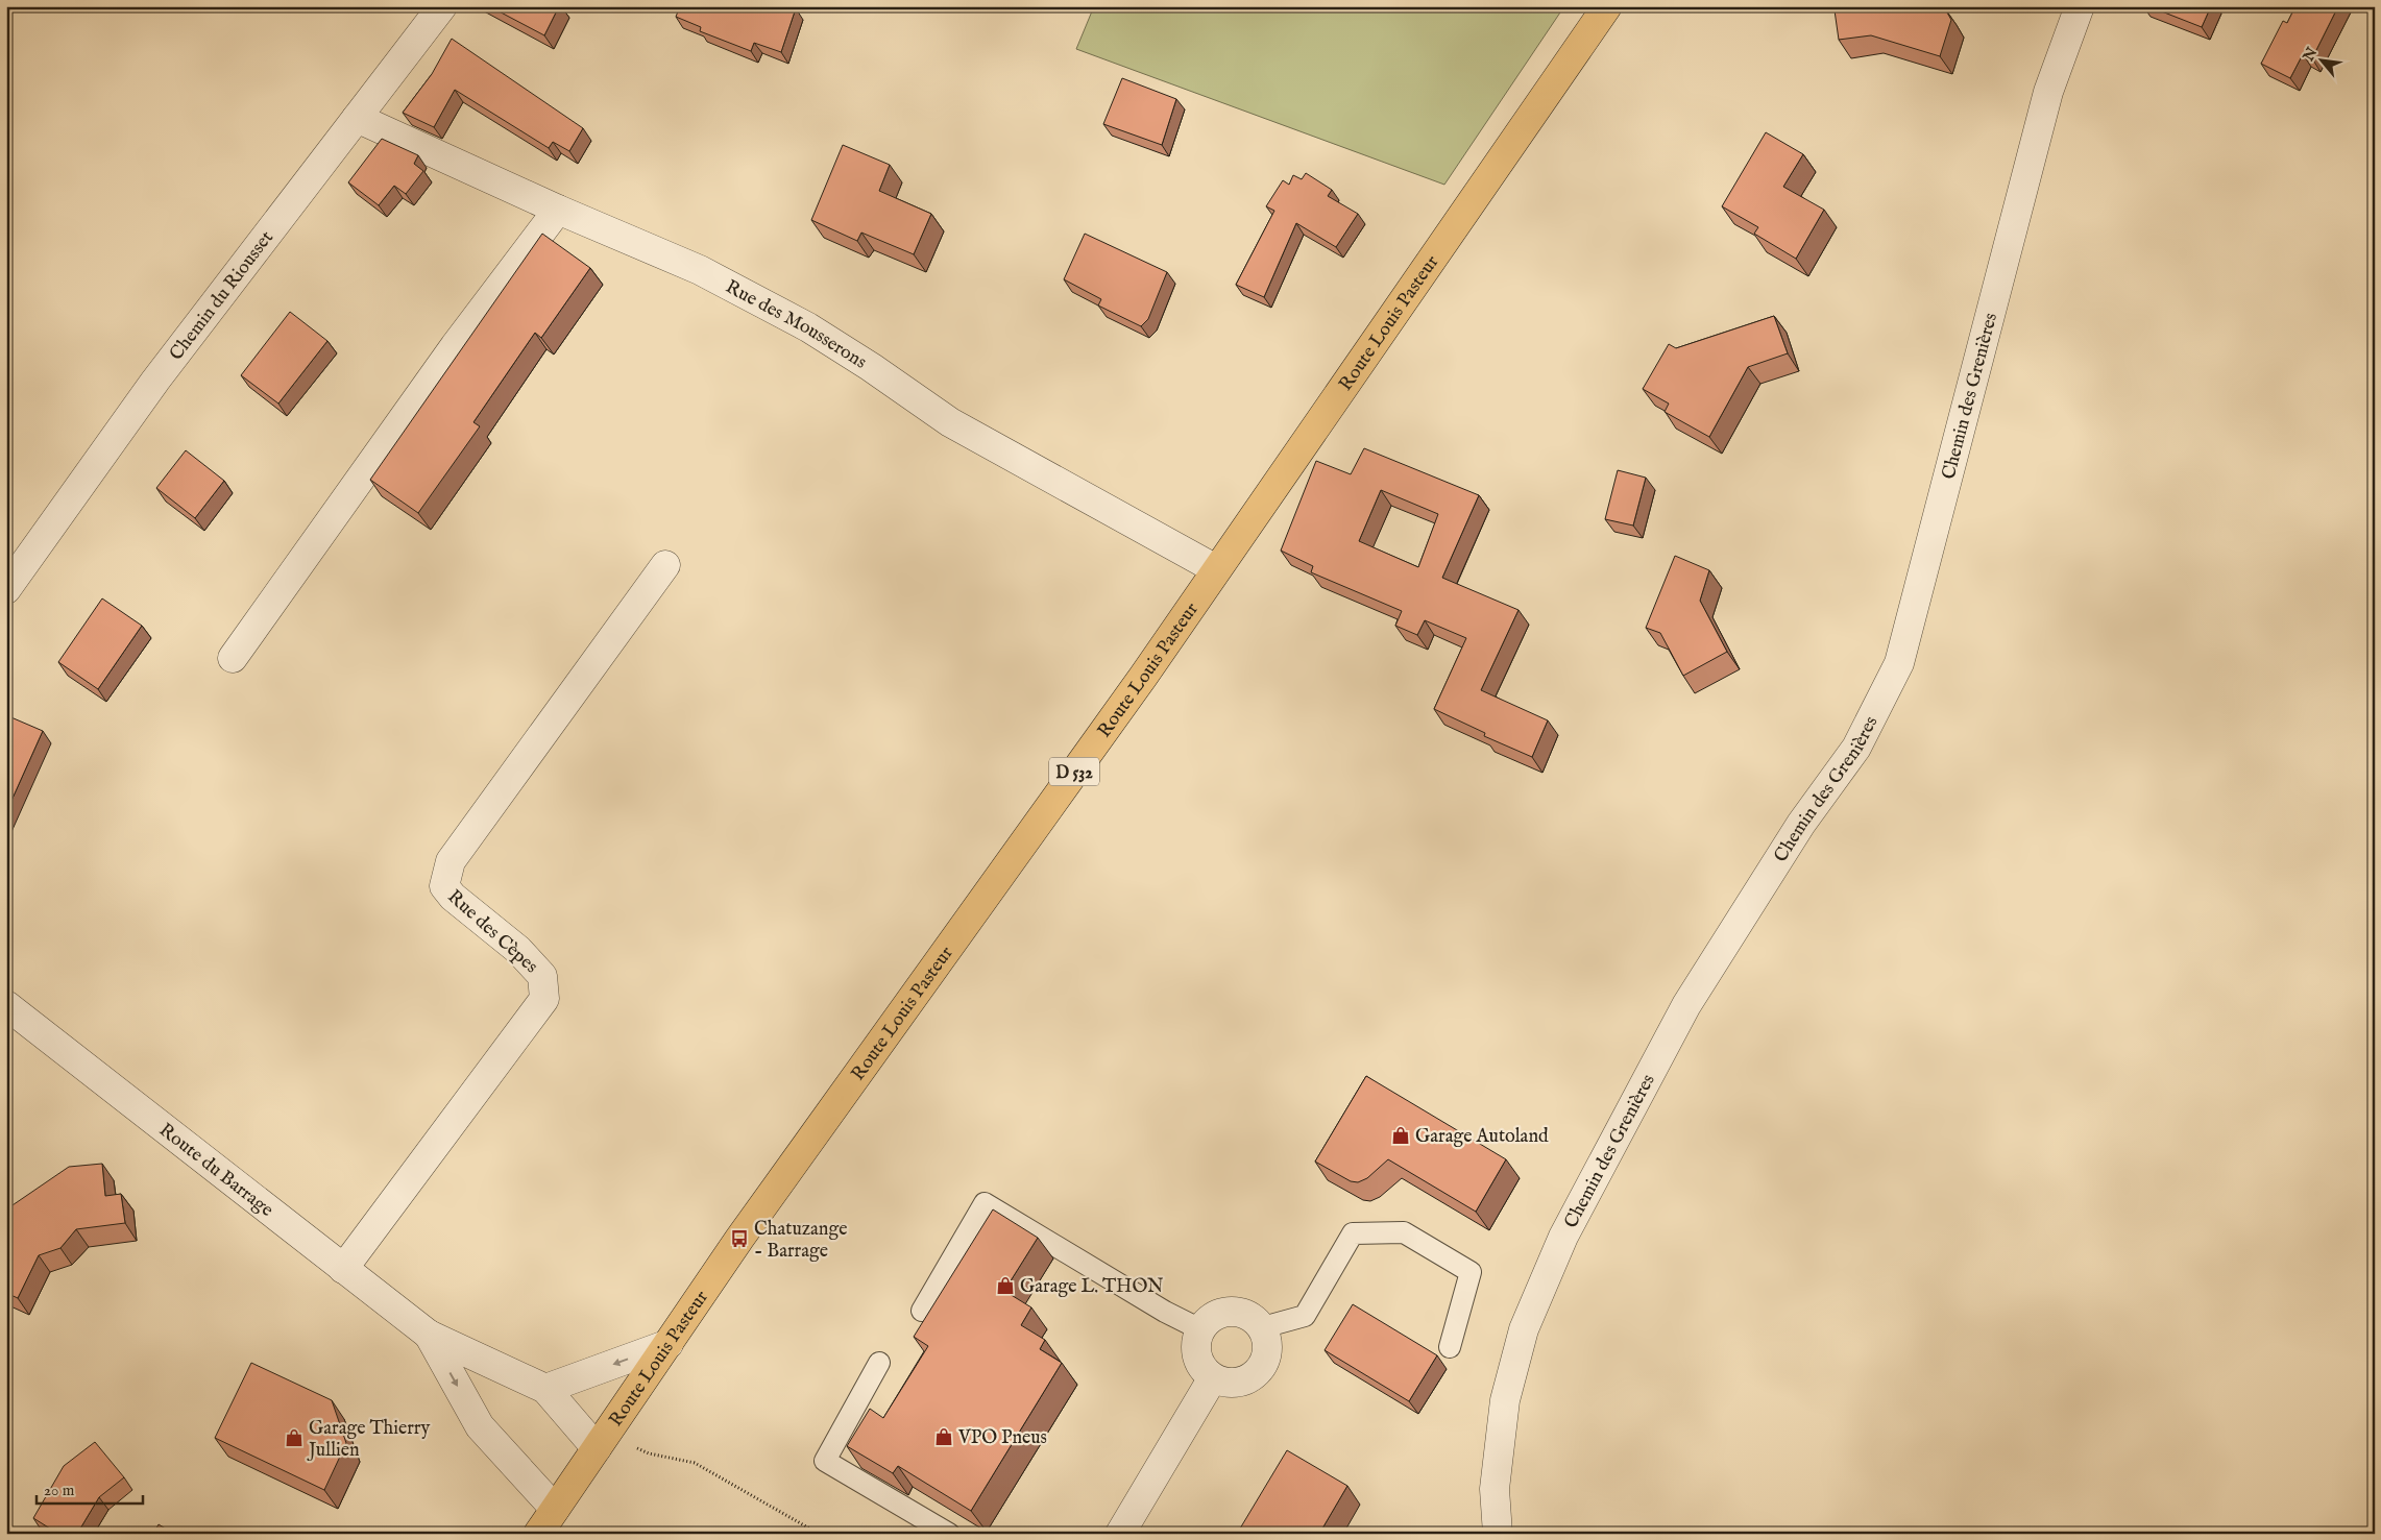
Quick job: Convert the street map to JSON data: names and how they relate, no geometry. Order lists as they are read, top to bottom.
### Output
{
  "streets": {
    "main road": ["Route Louis Pasteur", "D 532"],
    "street": [
      "Chemin du Riousset",
      "Rue des Mousserons",
      "Chemin des Grenières",
      "Rue des Cèpes",
      "Route du Barrage"
    ]
  },
  "crossings": [
    ["Chemin du Riousset", "Rue des Mousserons"],
    ["Route Louis Pasteur", "Rue des Mousserons"],
    ["Route Louis Pasteur", "Route du Barrage"],
    ["Rue des Cèpes", "Route du Barrage"]
  ],
  "places": {
    "shop": [
      "Garage Autoland",
      "Garage L. THON",
      "VPO Pneus",
      "Garage Thierry Jullien"
    ],
    "bus stop": ["Chatuzange - Barrage"]
  },
  "scale_bar": "20 m",
  "north": "top left"
}
